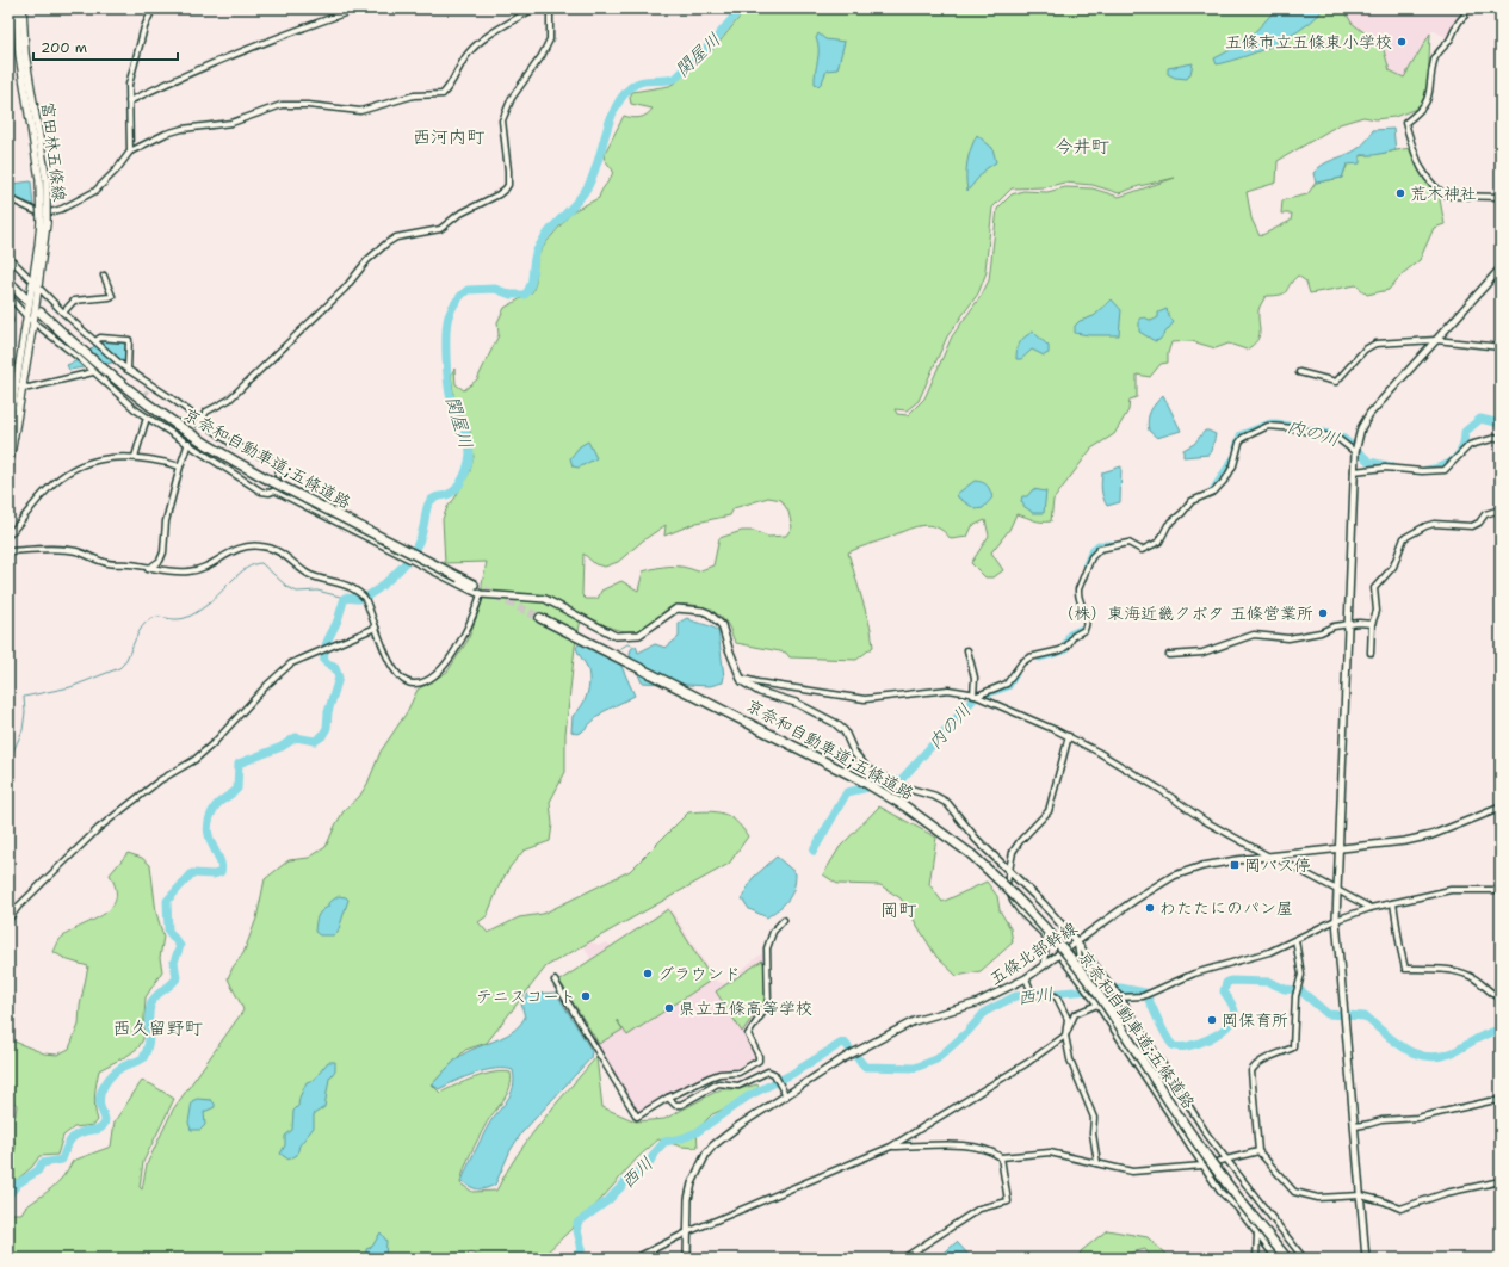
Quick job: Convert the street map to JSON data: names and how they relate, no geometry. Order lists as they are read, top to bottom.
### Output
{
  "streets": {
    "highway": ["京奈和自動車道;五條道路"],
    "main road": ["富田林五條線"],
    "street": ["五條北部幹線"]
  },
  "districts": [
    "西河内町",
    "今井町",
    "岡町",
    "西久留野町"
  ],
  "water": ["関屋川", "内の川", "西川"],
  "places": {
    "other": [
      "五條市立五條東小学校",
      "荒木神社",
      "（株）東海近畿クボタ 五條営業所",
      "わたたにのパン屋",
      "グラウンド",
      "テニスコート",
      "県立五條高等学校",
      "岡保育所"
    ],
    "transit": ["岡バス停"]
  },
  "scale_bar": "200 m"
}
